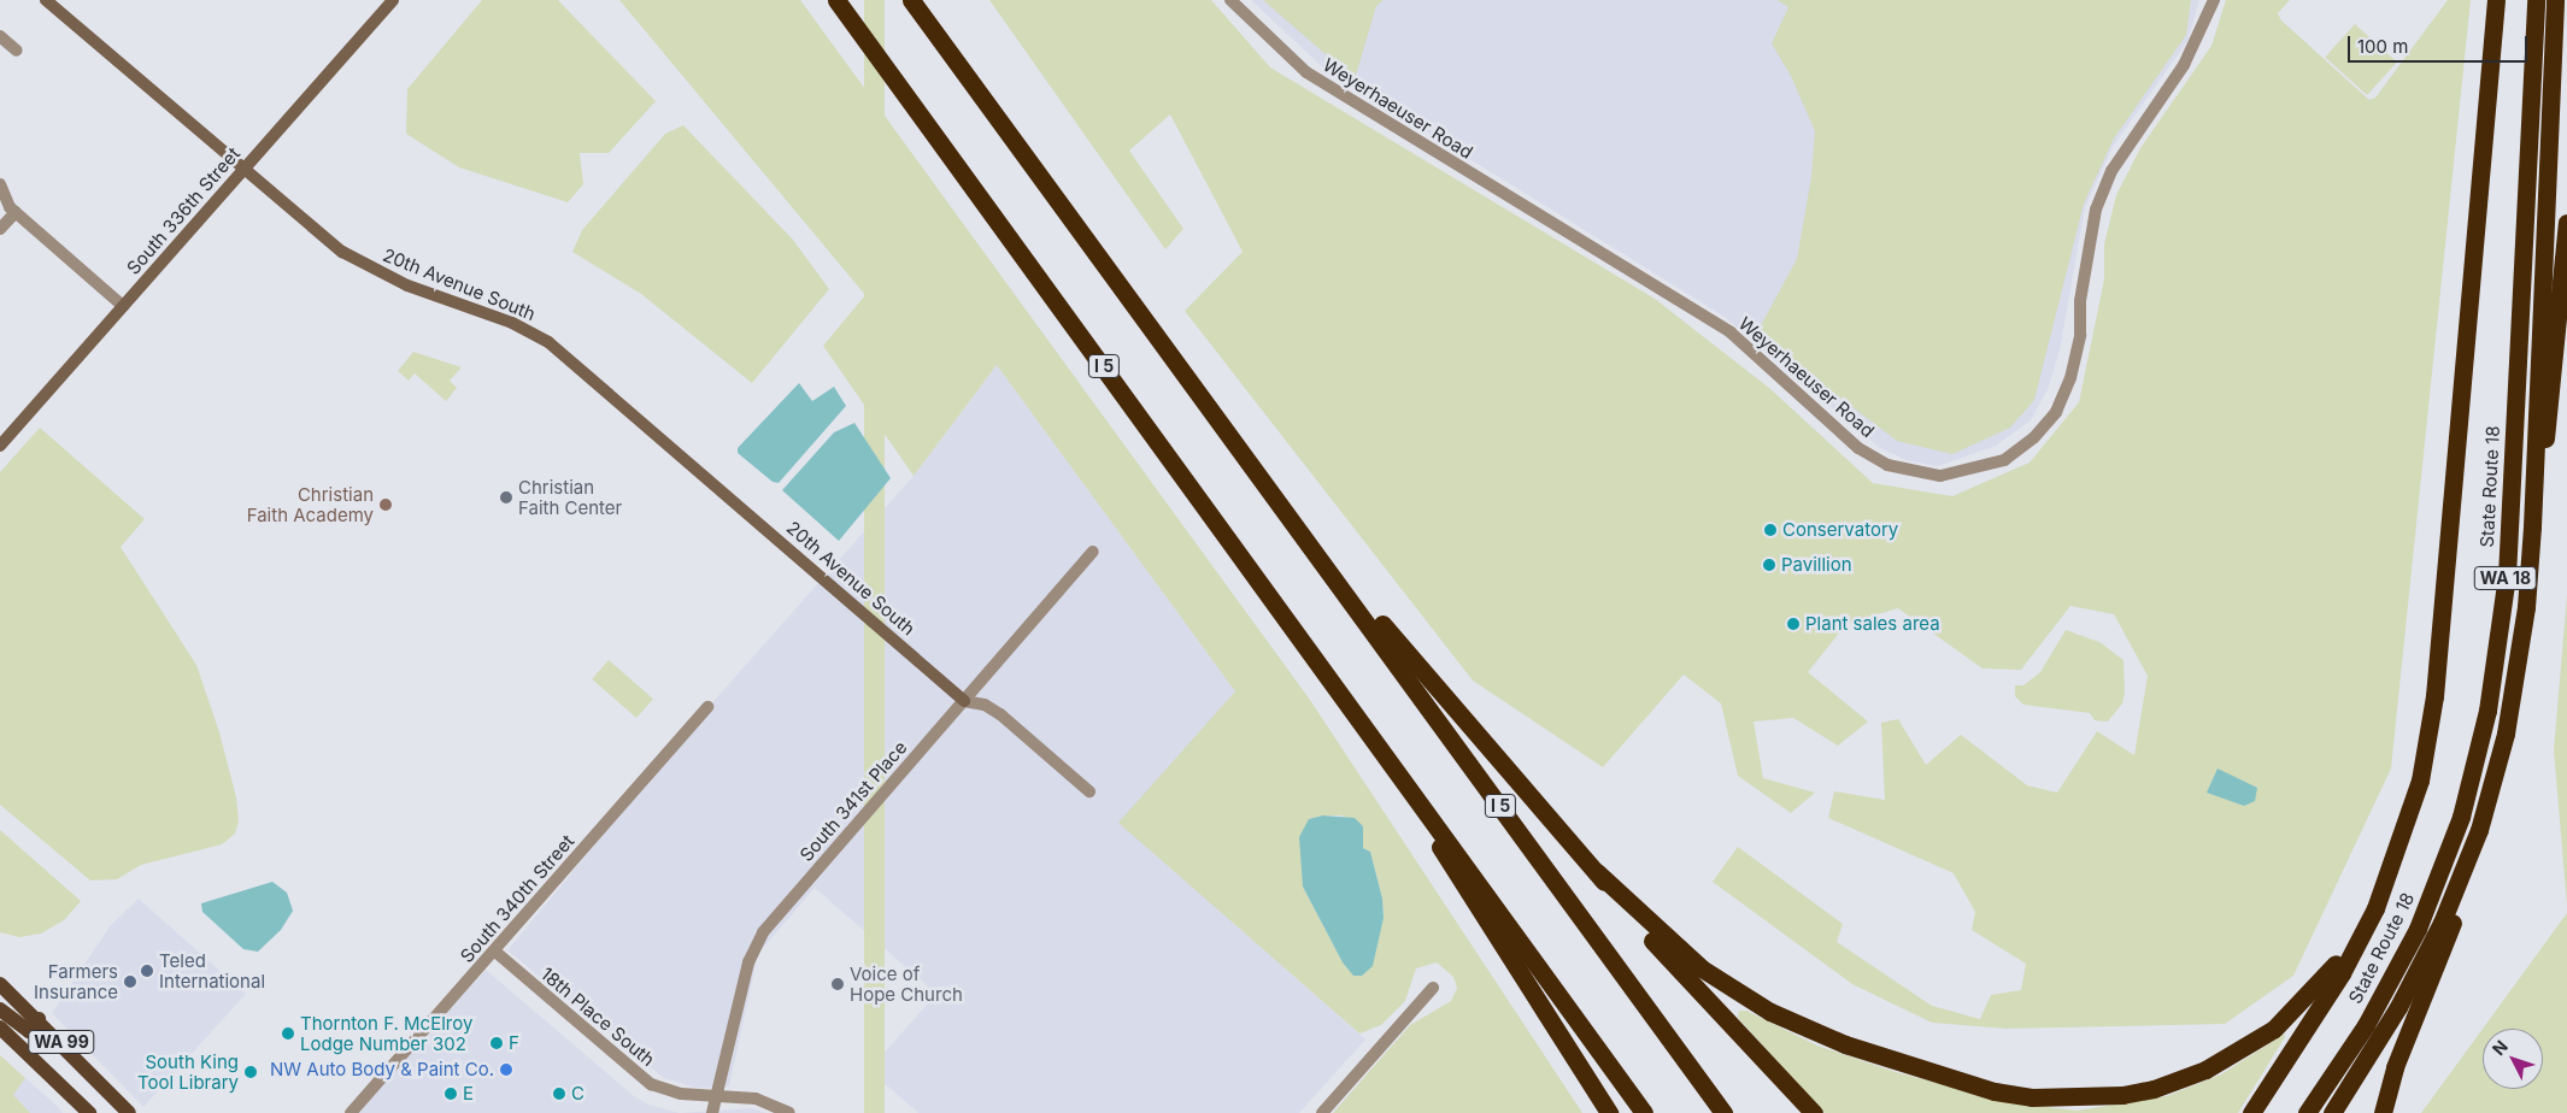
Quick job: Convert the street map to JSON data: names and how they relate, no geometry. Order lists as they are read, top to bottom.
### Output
{
  "streets": {
    "highway": ["I 5", "State Route 18", "WA 18"],
    "main road": ["WA 99"],
    "street": [
      "Weyerhaeuser Road",
      "South 336th Street",
      "20th Avenue South",
      "South 341st Place",
      "South 340th Street",
      "18th Place South"
    ]
  },
  "crossings": [
    ["South 336th Street", "20th Avenue South"],
    ["20th Avenue South", "South 341st Place"],
    ["South 341st Place", "18th Place South"],
    ["South 340th Street", "18th Place South"]
  ],
  "places": [
    "Christian Faith Center",
    "Christian Faith Academy",
    "Conservatory",
    "Pavillion",
    "Plant sales area",
    "Teled International",
    "Farmers Insurance",
    "Voice of Hope Church",
    "Thornton F. McElroy Lodge Number 302",
    "F",
    "NW Auto Body & Paint Co.",
    "South King Tool Library",
    "E",
    "C"
  ],
  "scale_bar": "100 m",
  "north": "top left"
}
